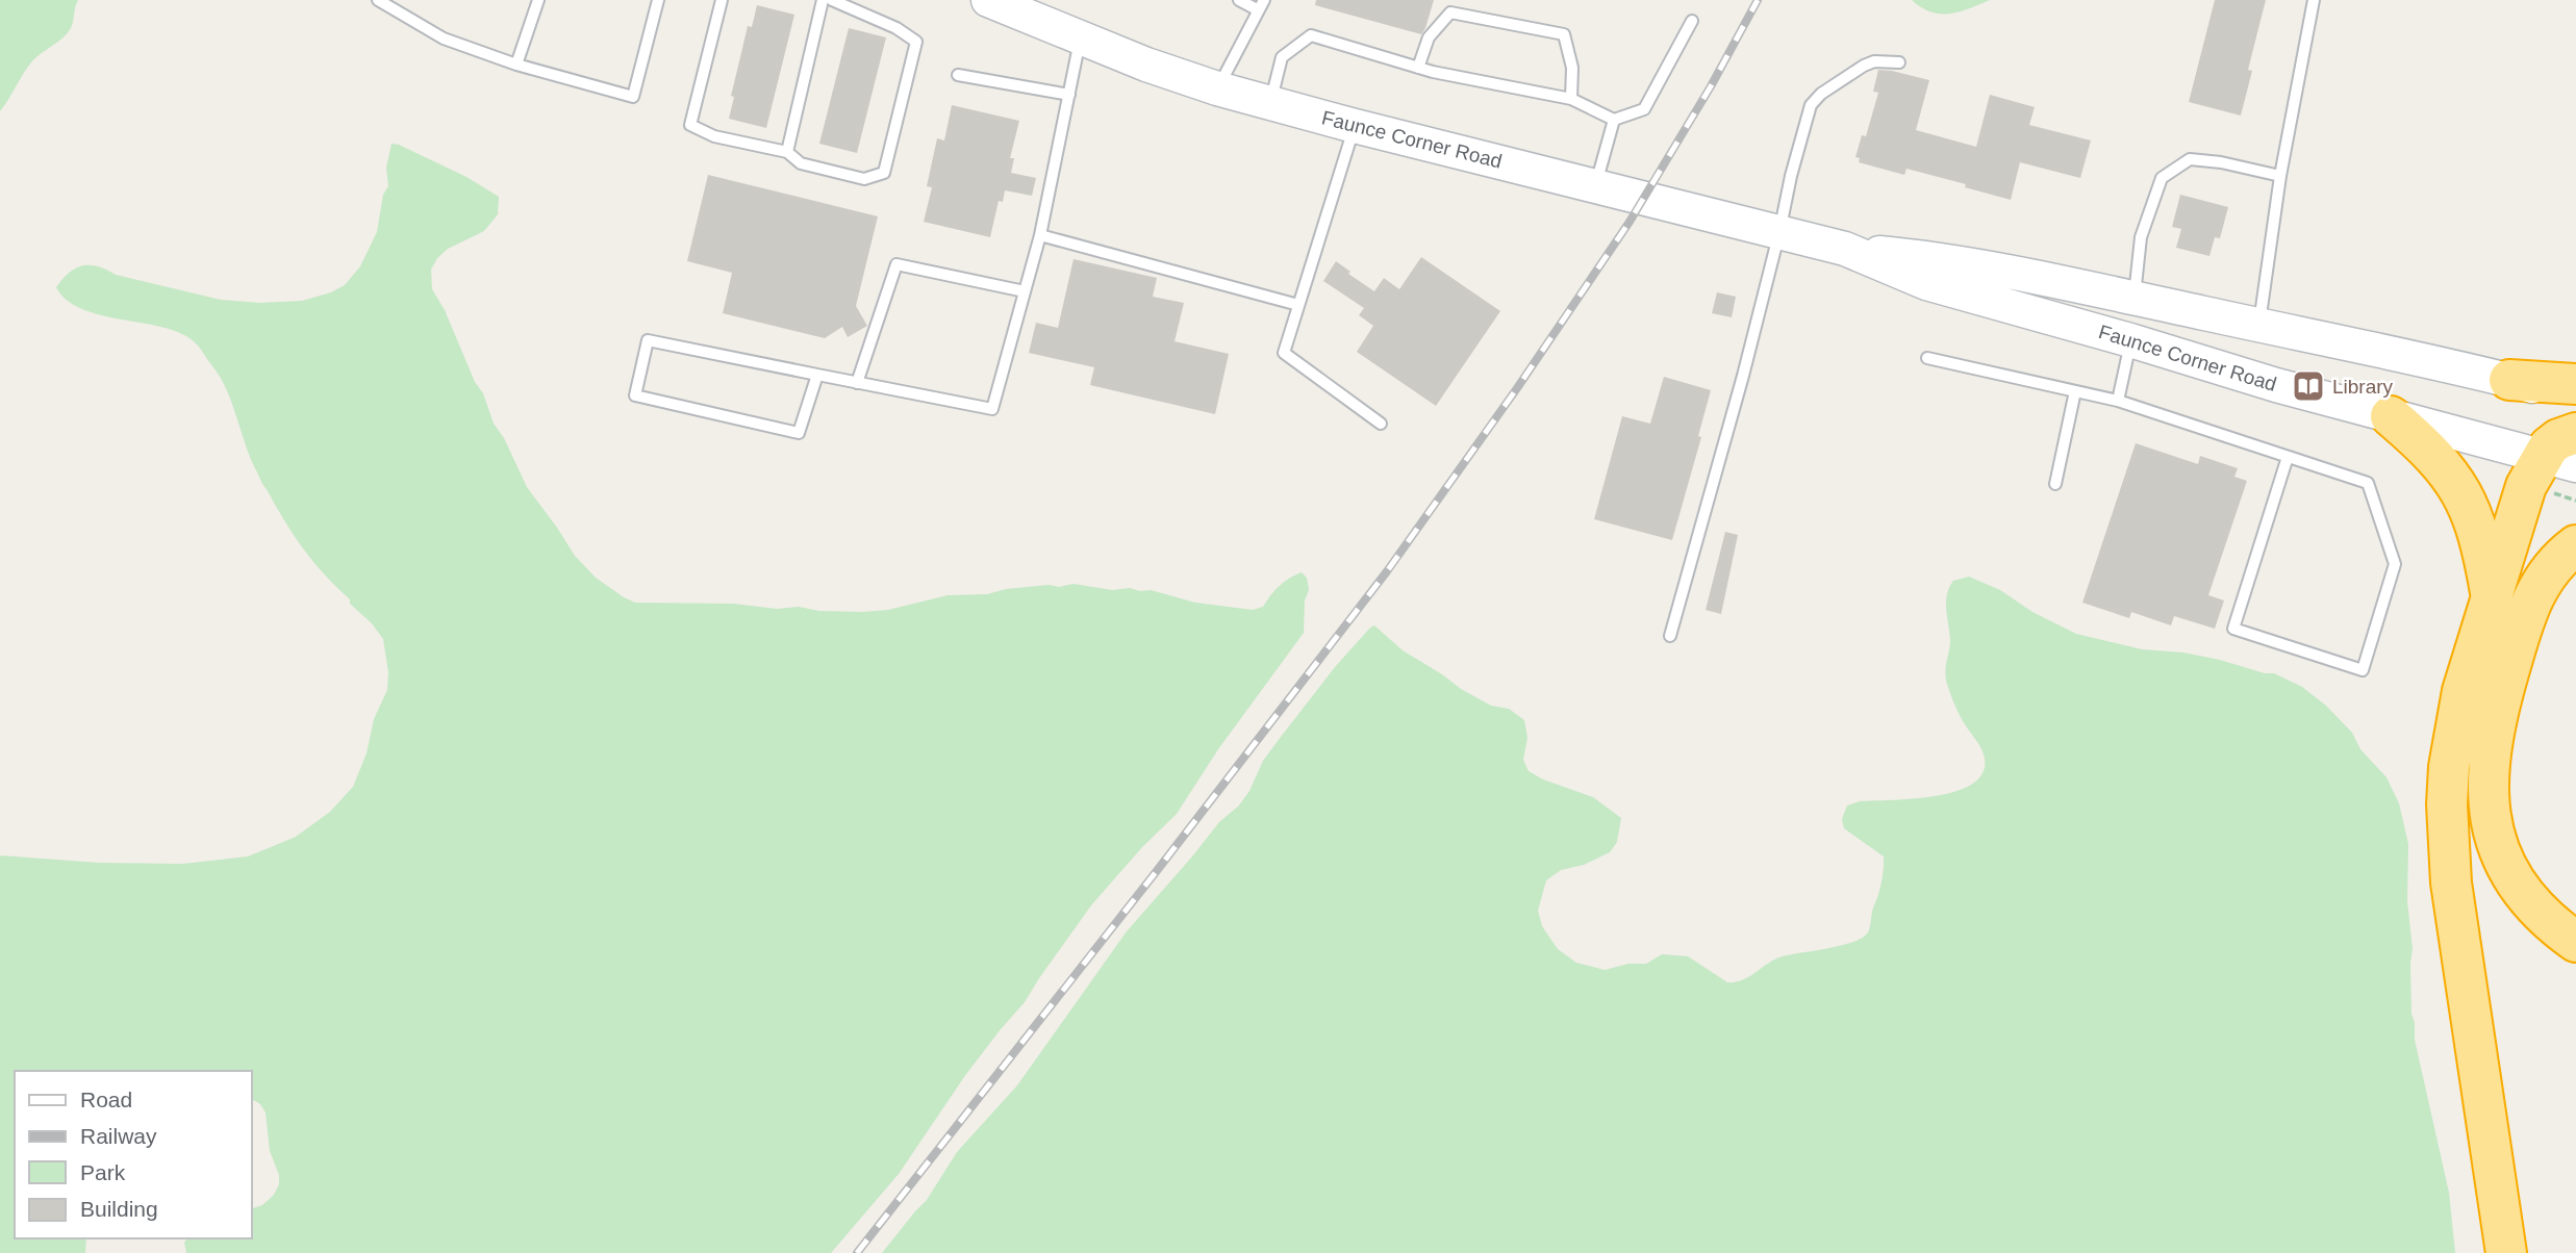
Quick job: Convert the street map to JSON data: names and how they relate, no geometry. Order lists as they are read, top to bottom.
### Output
{
  "streets": {
    "main road": ["Faunce Corner Road"]
  },
  "places": {
    "library": ["Library"]
  },
  "legend": [
    "Road",
    "Railway",
    "Park",
    "Building"
  ]
}
